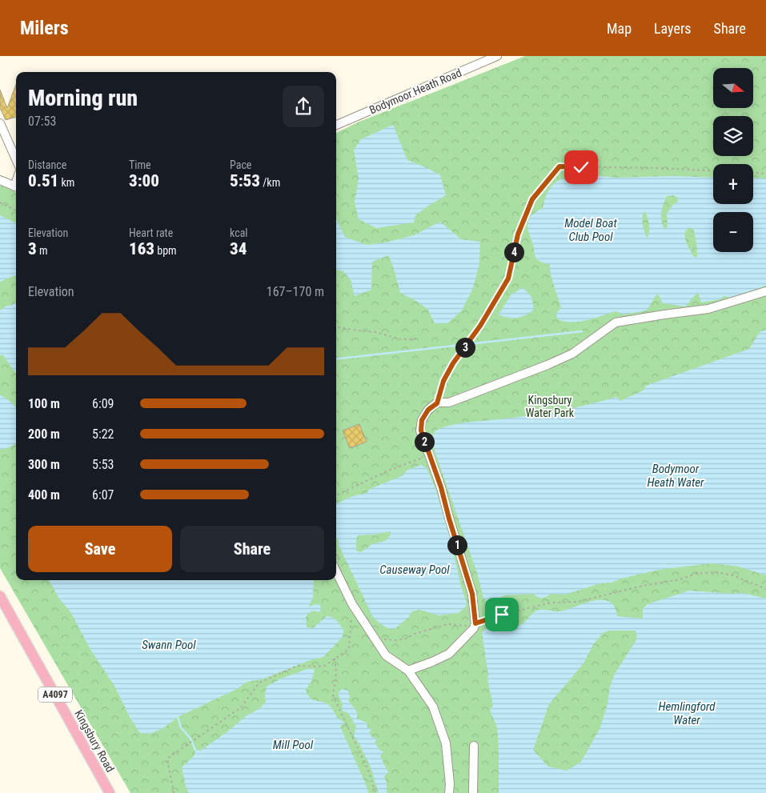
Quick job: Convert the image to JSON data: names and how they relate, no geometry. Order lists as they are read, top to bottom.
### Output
{
  "streets": {
    "main road": ["A4097", "Kingsbury Road"],
    "street": ["Bodymoor Heath Road"]
  },
  "water": [
    "Model Boat Club Pool",
    "Bodymoor Heath Water",
    "Causeway Pool",
    "Swann Pool",
    "Hemlingford Water",
    "Mill Pool"
  ],
  "parks": ["Kingsbury Water Park"],
  "north": "right",
  "page": {
    "header": "Milers",
    "nav": ["Map", "Layers", "Share"],
    "map_buttons": ["+", "−"],
    "heading": ["Morning run", "07:53"],
    "stats": [
      ["Distance", "0.51 km"],
      ["Time", "3:00"],
      ["Pace", "5:53 /km"],
      ["Elevation", "3 m"],
      ["Heart rate", "163 bpm"],
      ["kcal", "34"]
    ],
    "pins": [
      "4",
      "3",
      "2",
      "1"
    ],
    "chart": ["Elevation", "167–170 m"],
    "list": [
      {
        "name": "100 m",
        "note": "6:09"
      },
      {
        "name": "200 m",
        "note": "5:22"
      },
      {
        "name": "300 m",
        "note": "5:53"
      },
      {
        "name": "400 m",
        "note": "6:07"
      }
    ],
    "buttons": ["Save", "Share"]
  }
}
